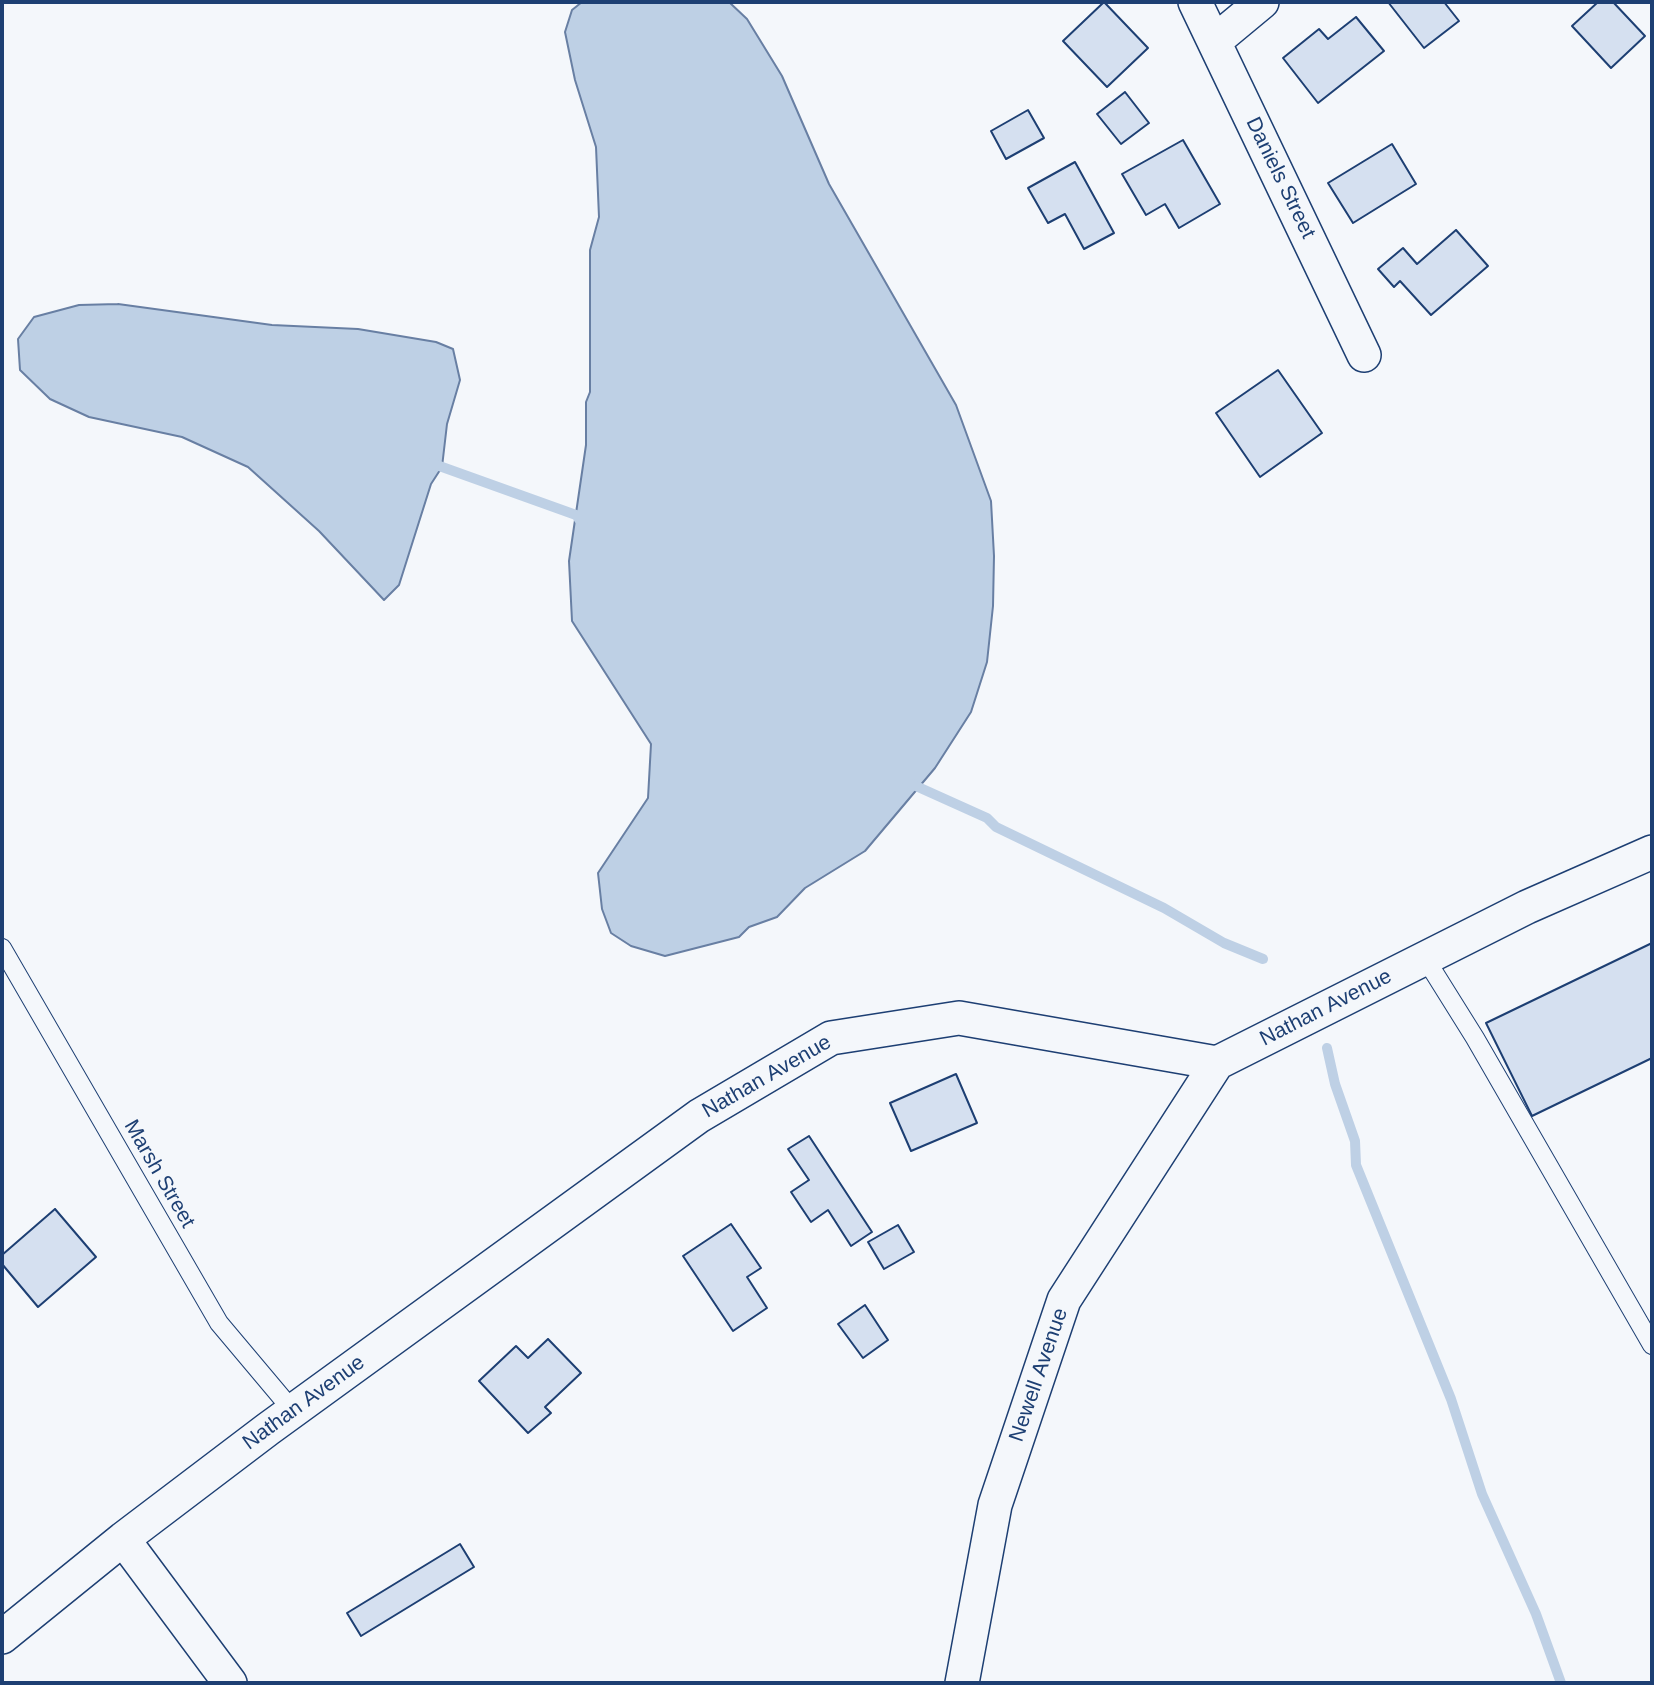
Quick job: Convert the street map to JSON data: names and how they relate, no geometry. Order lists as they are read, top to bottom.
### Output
{
  "streets": {
    "street": ["Daniels Street", "Nathan Avenue", "Newell Avenue"],
    "lane": ["Marsh Street"]
  },
  "crossings": [
    ["Nathan Avenue", "Marsh Street"],
    ["Nathan Avenue", "Newell Avenue"]
  ]
}
